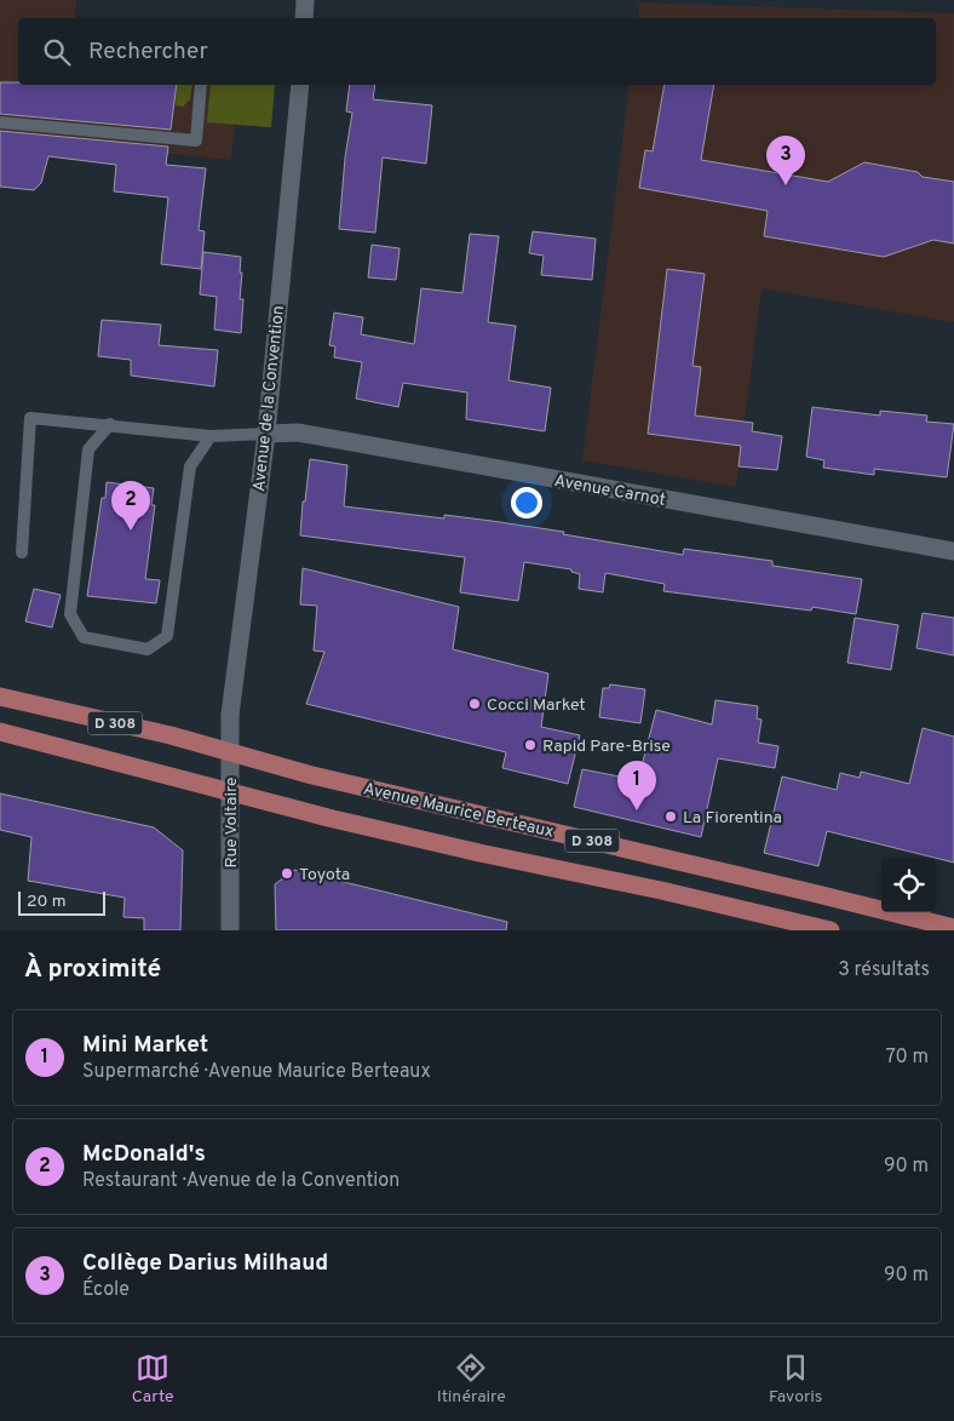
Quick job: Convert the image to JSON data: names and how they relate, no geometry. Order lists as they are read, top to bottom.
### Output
{
  "streets": {
    "main road": ["D 308", "Avenue Maurice Berteaux"],
    "street": ["Avenue de la Convention", "Avenue Carnot", "Rue Voltaire"]
  },
  "crossings": [
    ["Avenue de la Convention", "Avenue Carnot"],
    ["Avenue de la Convention", "Rue Voltaire"],
    ["Avenue Maurice Berteaux", "Rue Voltaire"]
  ],
  "places": [
    "Cocci Market",
    "Rapid Pare-Brise",
    "La Fiorentina",
    "Toyota"
  ],
  "scale_bar": "20 m",
  "page": {
    "search": "Rechercher",
    "pins": ["3", "2", "1"],
    "scale": "20 m",
    "heading": ["À proximité", "3 résultats"],
    "list": [
      {
        "mark": "1",
        "name": "Mini Market",
        "note": "Supermarché · Avenue Maurice Berteaux",
        "value": "70 m"
      },
      {
        "mark": "2",
        "name": "McDonald's",
        "note": "Restaurant · Avenue de la Convention",
        "value": "90 m"
      },
      {
        "mark": "3",
        "name": "Collège Darius Milhaud",
        "note": "École",
        "value": "90 m"
      }
    ],
    "nav": ["Carte", "Itinéraire", "Favoris"]
  }
}
